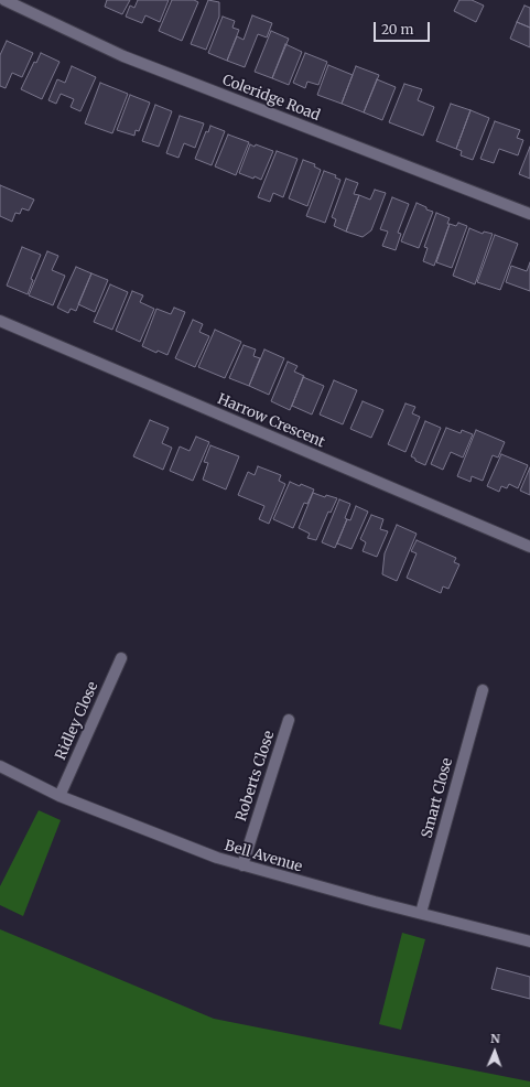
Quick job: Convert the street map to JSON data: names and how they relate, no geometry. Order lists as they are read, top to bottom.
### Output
{
  "streets": {
    "street": [
      "Coleridge Road",
      "Harrow Crescent",
      "Ridley Close",
      "Roberts Close",
      "Smart Close",
      "Bell Avenue"
    ]
  },
  "crossings": [
    ["Ridley Close", "Bell Avenue"],
    ["Roberts Close", "Bell Avenue"],
    ["Smart Close", "Bell Avenue"]
  ],
  "scale_bar": "20 m",
  "north": "top"
}
